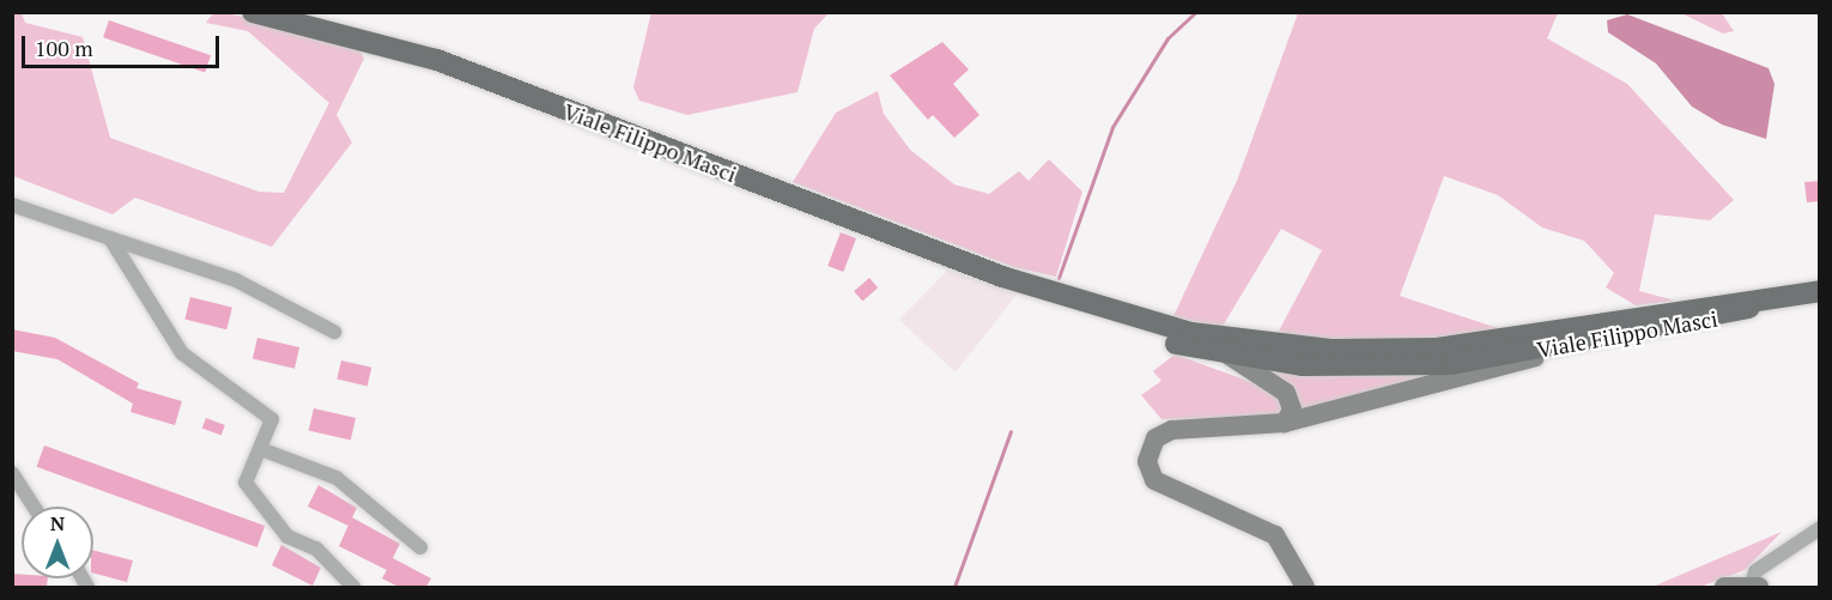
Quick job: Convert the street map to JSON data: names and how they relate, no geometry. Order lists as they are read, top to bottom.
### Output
{
  "streets": {
    "main road": ["Viale Filippo Masci"]
  },
  "scale_bar": "100 m",
  "north": "top"
}
